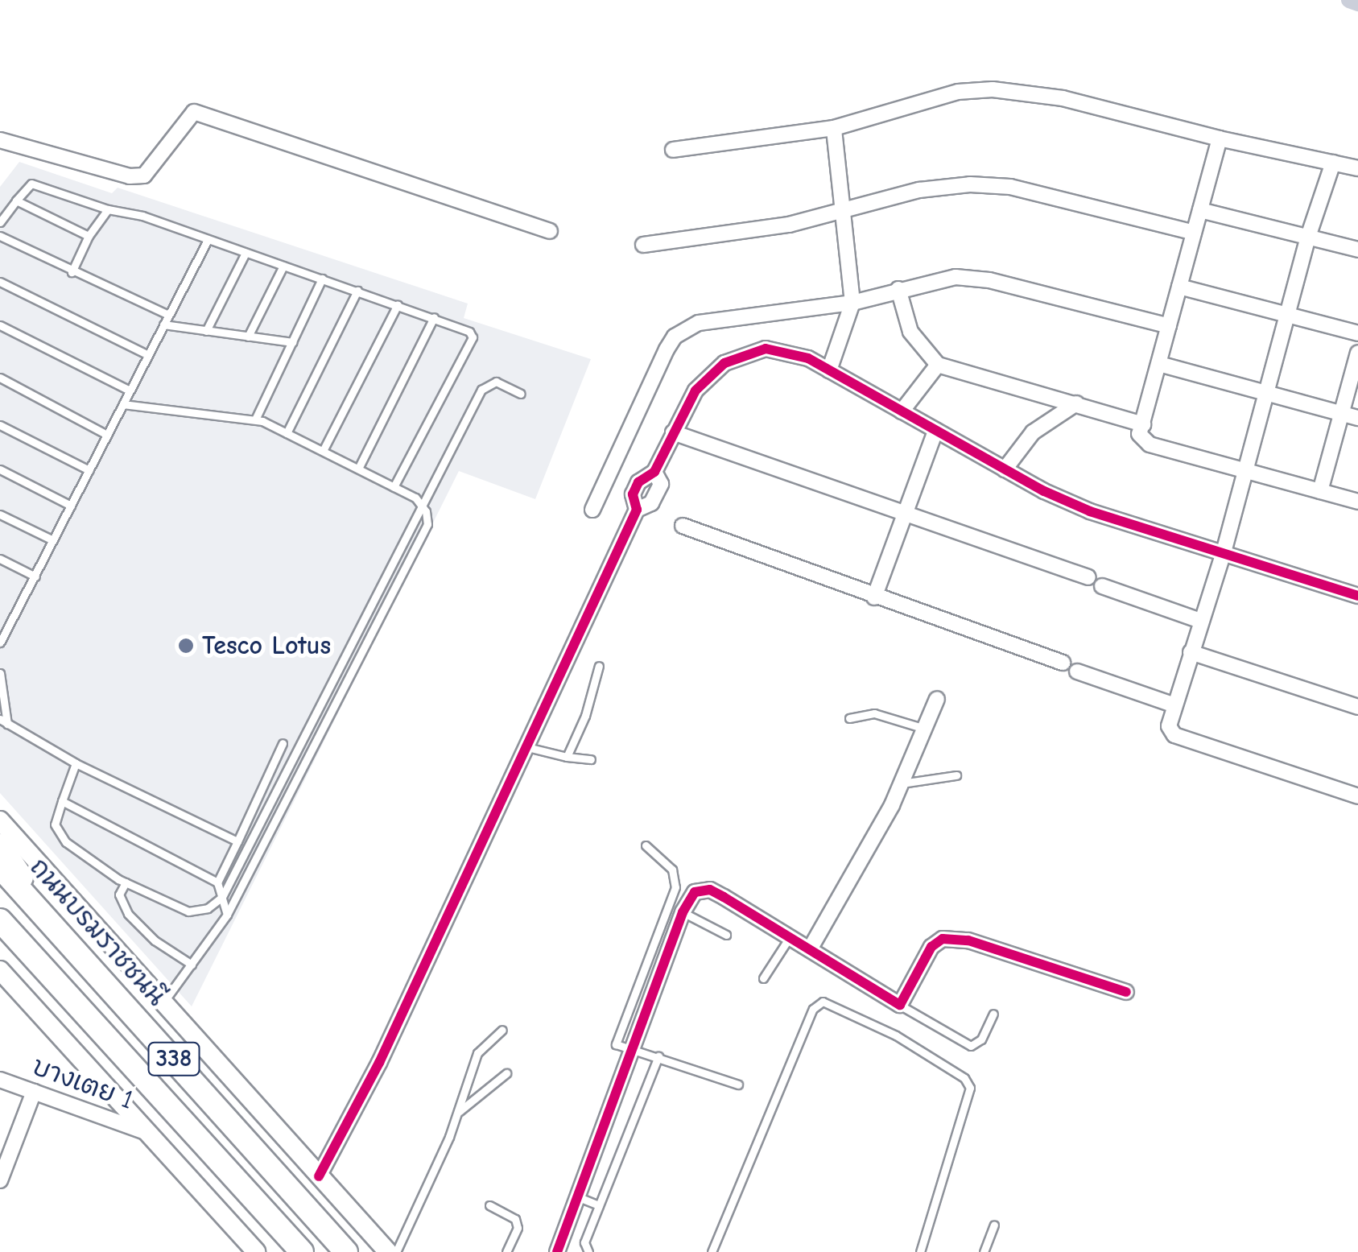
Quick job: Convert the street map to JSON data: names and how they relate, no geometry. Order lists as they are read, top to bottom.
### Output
{
  "streets": {
    "highway": ["ถนนบรมราชชนนี", "338"],
    "street": ["บางเตย 1"]
  },
  "crossings": [
    ["338", "บางเตย 1"]
  ],
  "places": ["Tesco Lotus"]
}
